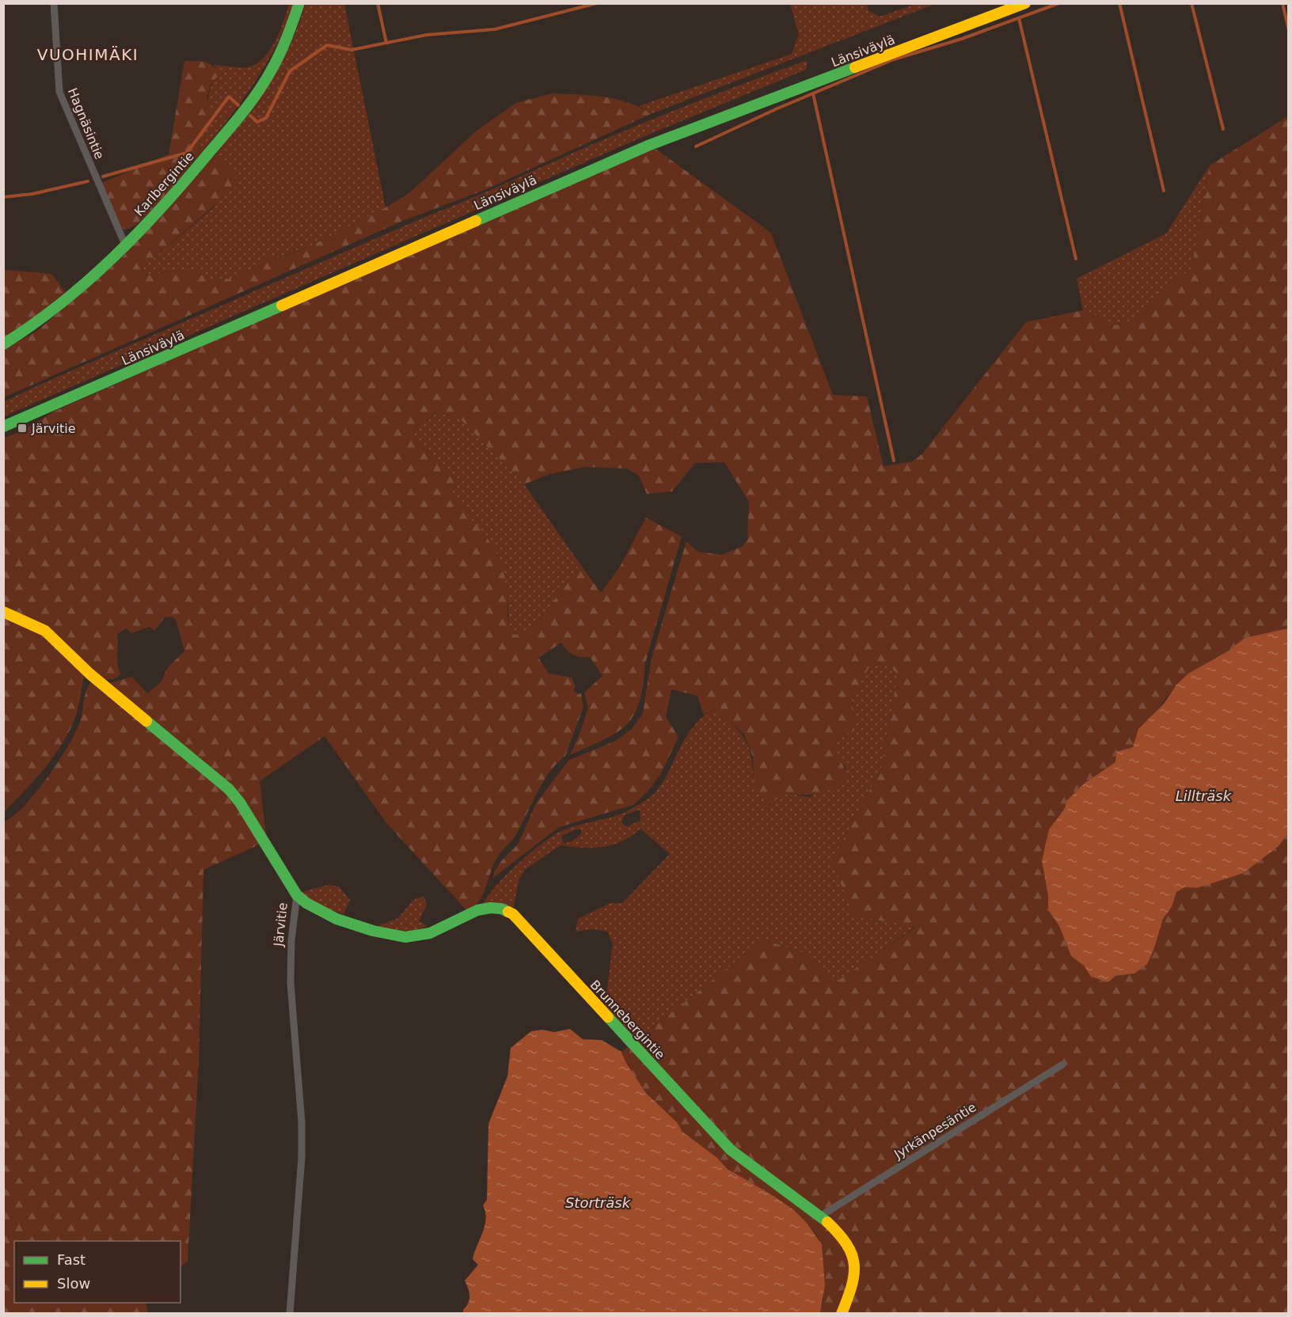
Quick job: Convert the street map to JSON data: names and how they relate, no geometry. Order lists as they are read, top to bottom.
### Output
{
  "streets": {
    "street": [
      "Länsiväylä",
      "Hagnäsintie",
      "Karlbergintie",
      "Järvitie",
      "Brunnebergintie",
      "Jyrkänpesäntie"
    ]
  },
  "crossings": [
    ["Hagnäsintie", "Karlbergintie"],
    ["Järvitie", "Brunnebergintie"],
    ["Brunnebergintie", "Jyrkänpesäntie"]
  ],
  "districts": ["VUOHIMÄKI"],
  "water": ["Lillträsk", "Storträsk"],
  "places": {
    "transit": ["Järvitie"]
  },
  "legend": ["Fast", "Slow"]
}
